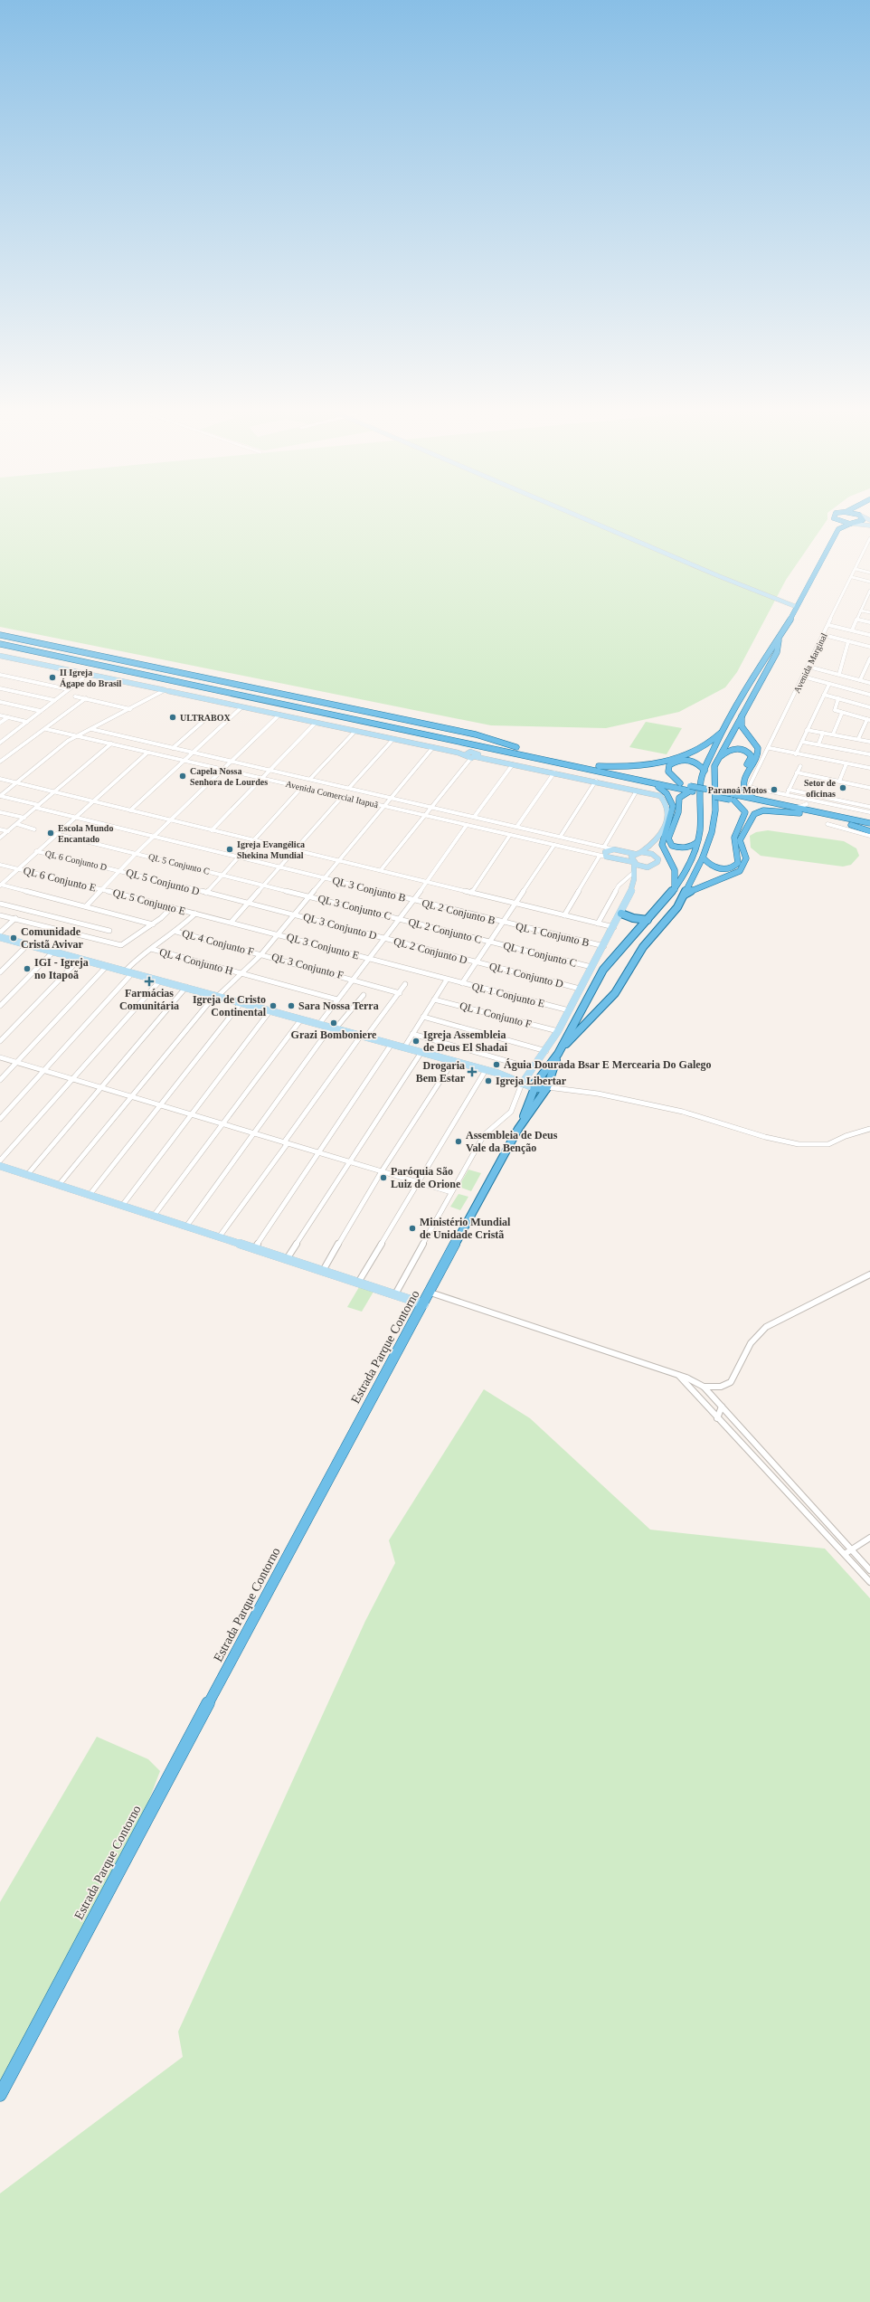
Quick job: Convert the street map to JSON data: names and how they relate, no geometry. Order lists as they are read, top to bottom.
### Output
{
  "streets": {
    "main road": ["Estrada Parque Contorno"],
    "street": [
      "Avenida Marginal",
      "Avenida Comercial Itapuã",
      "QL 6 Conjunto D",
      "QL 5 Conjunto C",
      "QL 6 Conjunto E",
      "QL 5 Conjunto D",
      "QL 3 Conjunto B",
      "QL 5 Conjunto E",
      "QL 3 Conjunto C",
      "QL 2 Conjunto B",
      "QL 3 Conjunto D",
      "QL 2 Conjunto C",
      "QL 1 Conjunto B",
      "QL 4 Conjunto F",
      "QL 3 Conjunto E",
      "QL 2 Conjunto D",
      "QL 1 Conjunto C",
      "QL 4 Conjunto H",
      "QL 3 Conjunto F",
      "QL 1 Conjunto D",
      "QL 1 Conjunto E",
      "QL 1 Conjunto F"
    ]
  },
  "crossings": [
    ["Avenida Comercial Itapuã", "QL 6 Conjunto D"],
    ["QL 6 Conjunto D", "QL 5 Conjunto C"],
    ["QL 6 Conjunto D", "QL 5 Conjunto D"],
    ["QL 6 Conjunto D", "QL 3 Conjunto B"],
    ["QL 5 Conjunto C", "QL 3 Conjunto C"],
    ["QL 6 Conjunto E", "QL 5 Conjunto E"],
    ["QL 5 Conjunto D", "QL 3 Conjunto D"],
    ["QL 3 Conjunto B", "QL 2 Conjunto B"],
    ["QL 5 Conjunto E", "QL 4 Conjunto F"],
    ["QL 5 Conjunto E", "QL 3 Conjunto E"],
    ["QL 3 Conjunto C", "QL 2 Conjunto C"],
    ["QL 2 Conjunto B", "QL 1 Conjunto B"],
    ["QL 3 Conjunto D", "QL 2 Conjunto D"],
    ["QL 2 Conjunto C", "QL 1 Conjunto B"],
    ["QL 2 Conjunto C", "QL 1 Conjunto C"],
    ["QL 1 Conjunto B", "QL 1 Conjunto C"],
    ["QL 4 Conjunto F", "QL 3 Conjunto F"],
    ["QL 3 Conjunto E", "QL 1 Conjunto E"],
    ["QL 2 Conjunto D", "QL 1 Conjunto C"],
    ["QL 2 Conjunto D", "QL 1 Conjunto D"],
    ["QL 1 Conjunto C", "QL 1 Conjunto D"],
    ["QL 1 Conjunto D", "QL 1 Conjunto E"]
  ],
  "places": {
    "other": [
      "II Igreja Ágape do Brasil",
      "ULTRABOX",
      "Capela Nossa Senhora de Lourdes",
      "Setor de oficinas",
      "Paranoá Motos",
      "Escola Mundo Encantado",
      "Igreja Evangélica Shekina Mundial",
      "Comunidade Cristã Avivar",
      "IGI - Igreja no Itapoã",
      "Igreja de Cristo Continental",
      "Sara Nossa Terra",
      "Grazi Bomboniere",
      "Igreja Assembleia de Deus El Shadai",
      "Águia Dourada Bsar E Mercearia Do Galego",
      "Igreja Libertar",
      "Assembleia de Deus Vale da Benção",
      "Paróquia São Luiz de Orione",
      "Ministério Mundial de Unidade Cristã"
    ],
    "health": ["Farmácias Comunitária", "Drogaria Bem Estar"]
  }
}
